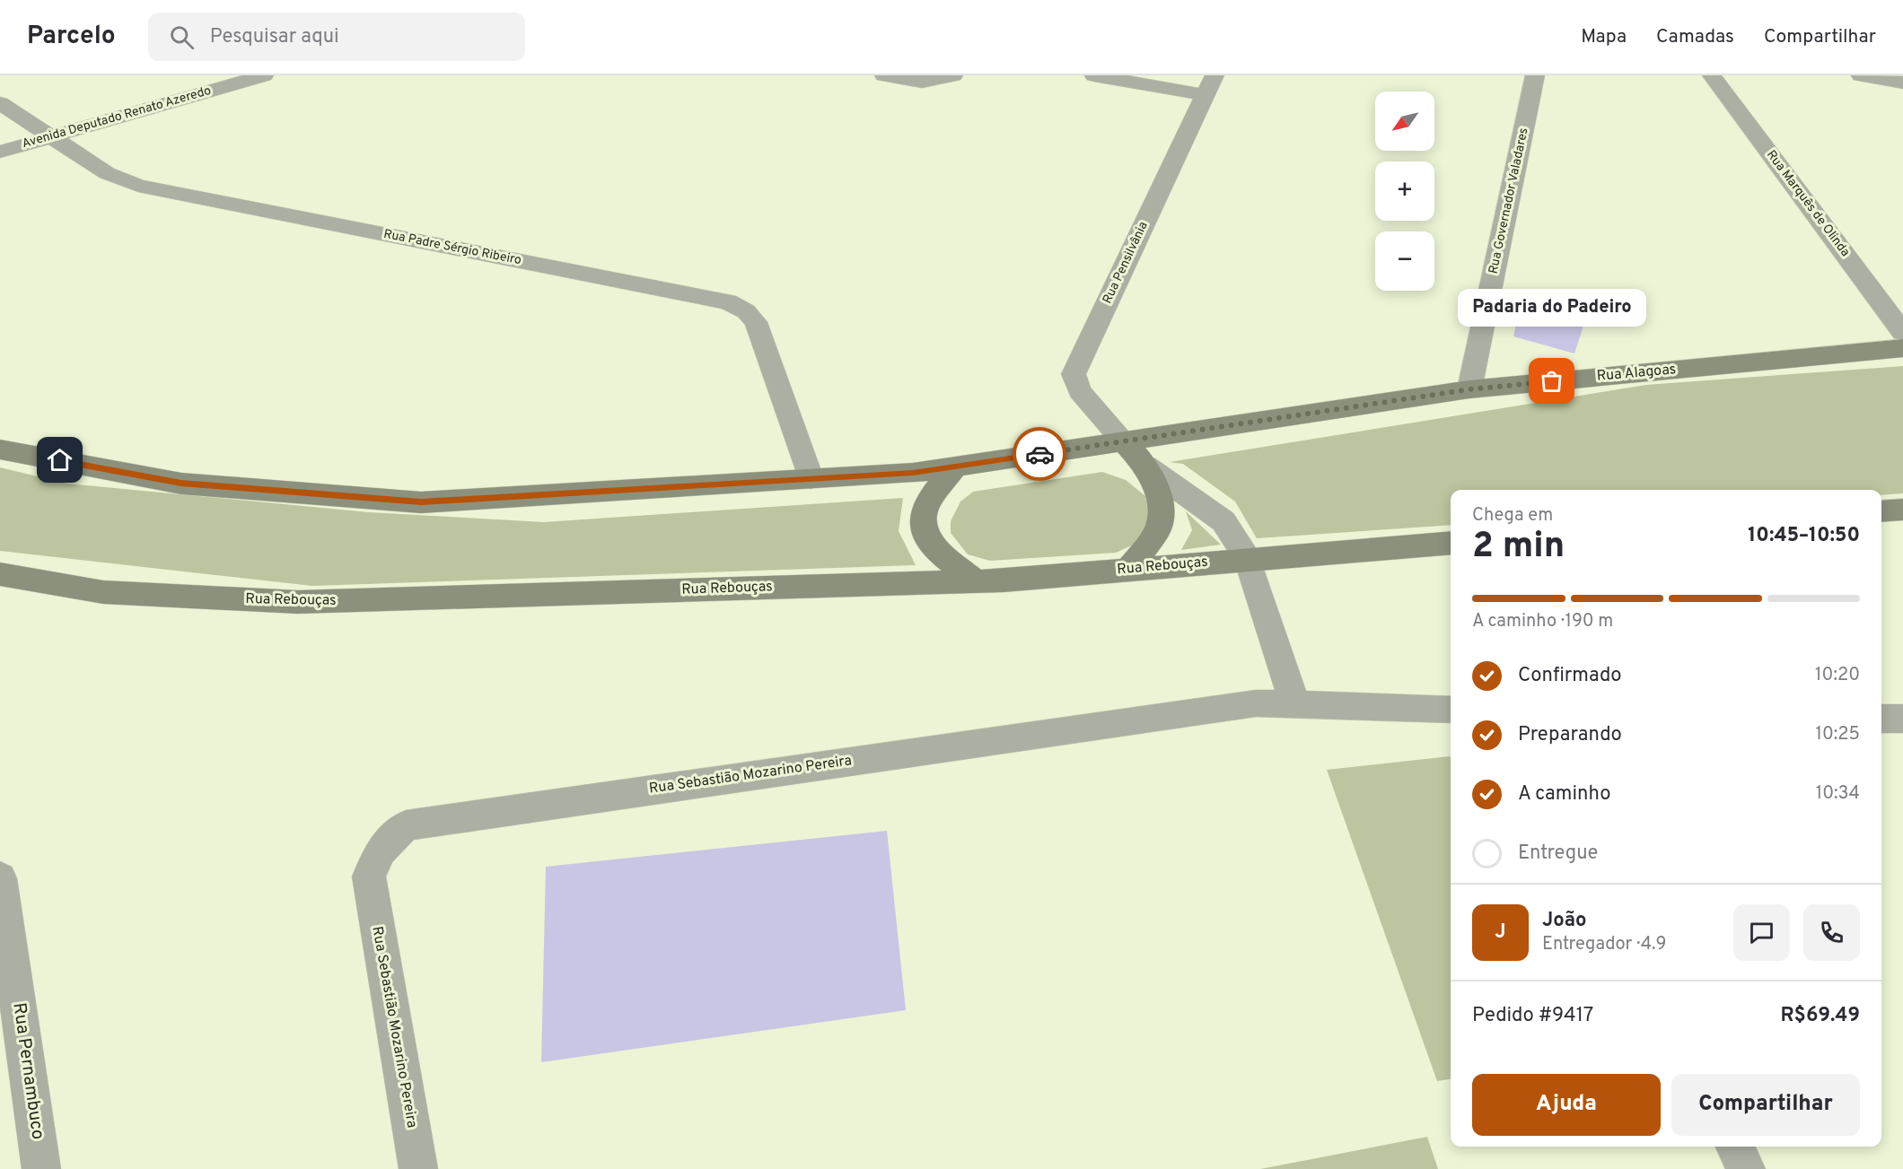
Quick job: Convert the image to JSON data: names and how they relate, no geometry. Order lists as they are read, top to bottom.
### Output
{
  "streets": {
    "street": [
      "Avenida Deputado Renato Azeredo",
      "Rua Governador Valadares",
      "Rua Marquês de Olinda",
      "Rua Padre Sérgio Ribeiro",
      "Rua Pensilvânia",
      "Rua Alagoas",
      "Rua Rebouças",
      "Rua Sebastião Mozarino Pereira",
      "Rua Pernambuco"
    ]
  },
  "crossings": [
    ["Avenida Deputado Renato Azeredo", "Rua Padre Sérgio Ribeiro"],
    ["Rua Governador Valadares", "Rua Alagoas"],
    ["Rua Padre Sérgio Ribeiro", "Rua Alagoas"],
    ["Rua Pensilvânia", "Rua Alagoas"]
  ],
  "places": ["Padaria do Padeiro"],
  "north": "bottom left",
  "page": {
    "header": "Parcelo",
    "search": "Pesquisar aqui",
    "nav": ["Mapa", "Camadas", "Compartilhar"],
    "map_buttons": ["+", "−"],
    "bubble": "Padaria do Padeiro",
    "heading": ["2 min", "Chega em", "10:45–10:50"],
    "panel": [
      "João",
      "Entregador · 4.9",
      "Pedido #9417",
      "R$69.49"
    ],
    "bar": "A caminho · 190 m",
    "list": [
      ["Confirmado", "10:20"],
      ["Preparando", "10:25"],
      ["A caminho", "10:34"],
      "Entregue"
    ],
    "round": "J",
    "buttons": ["Ajuda", "Compartilhar"]
  }
}
